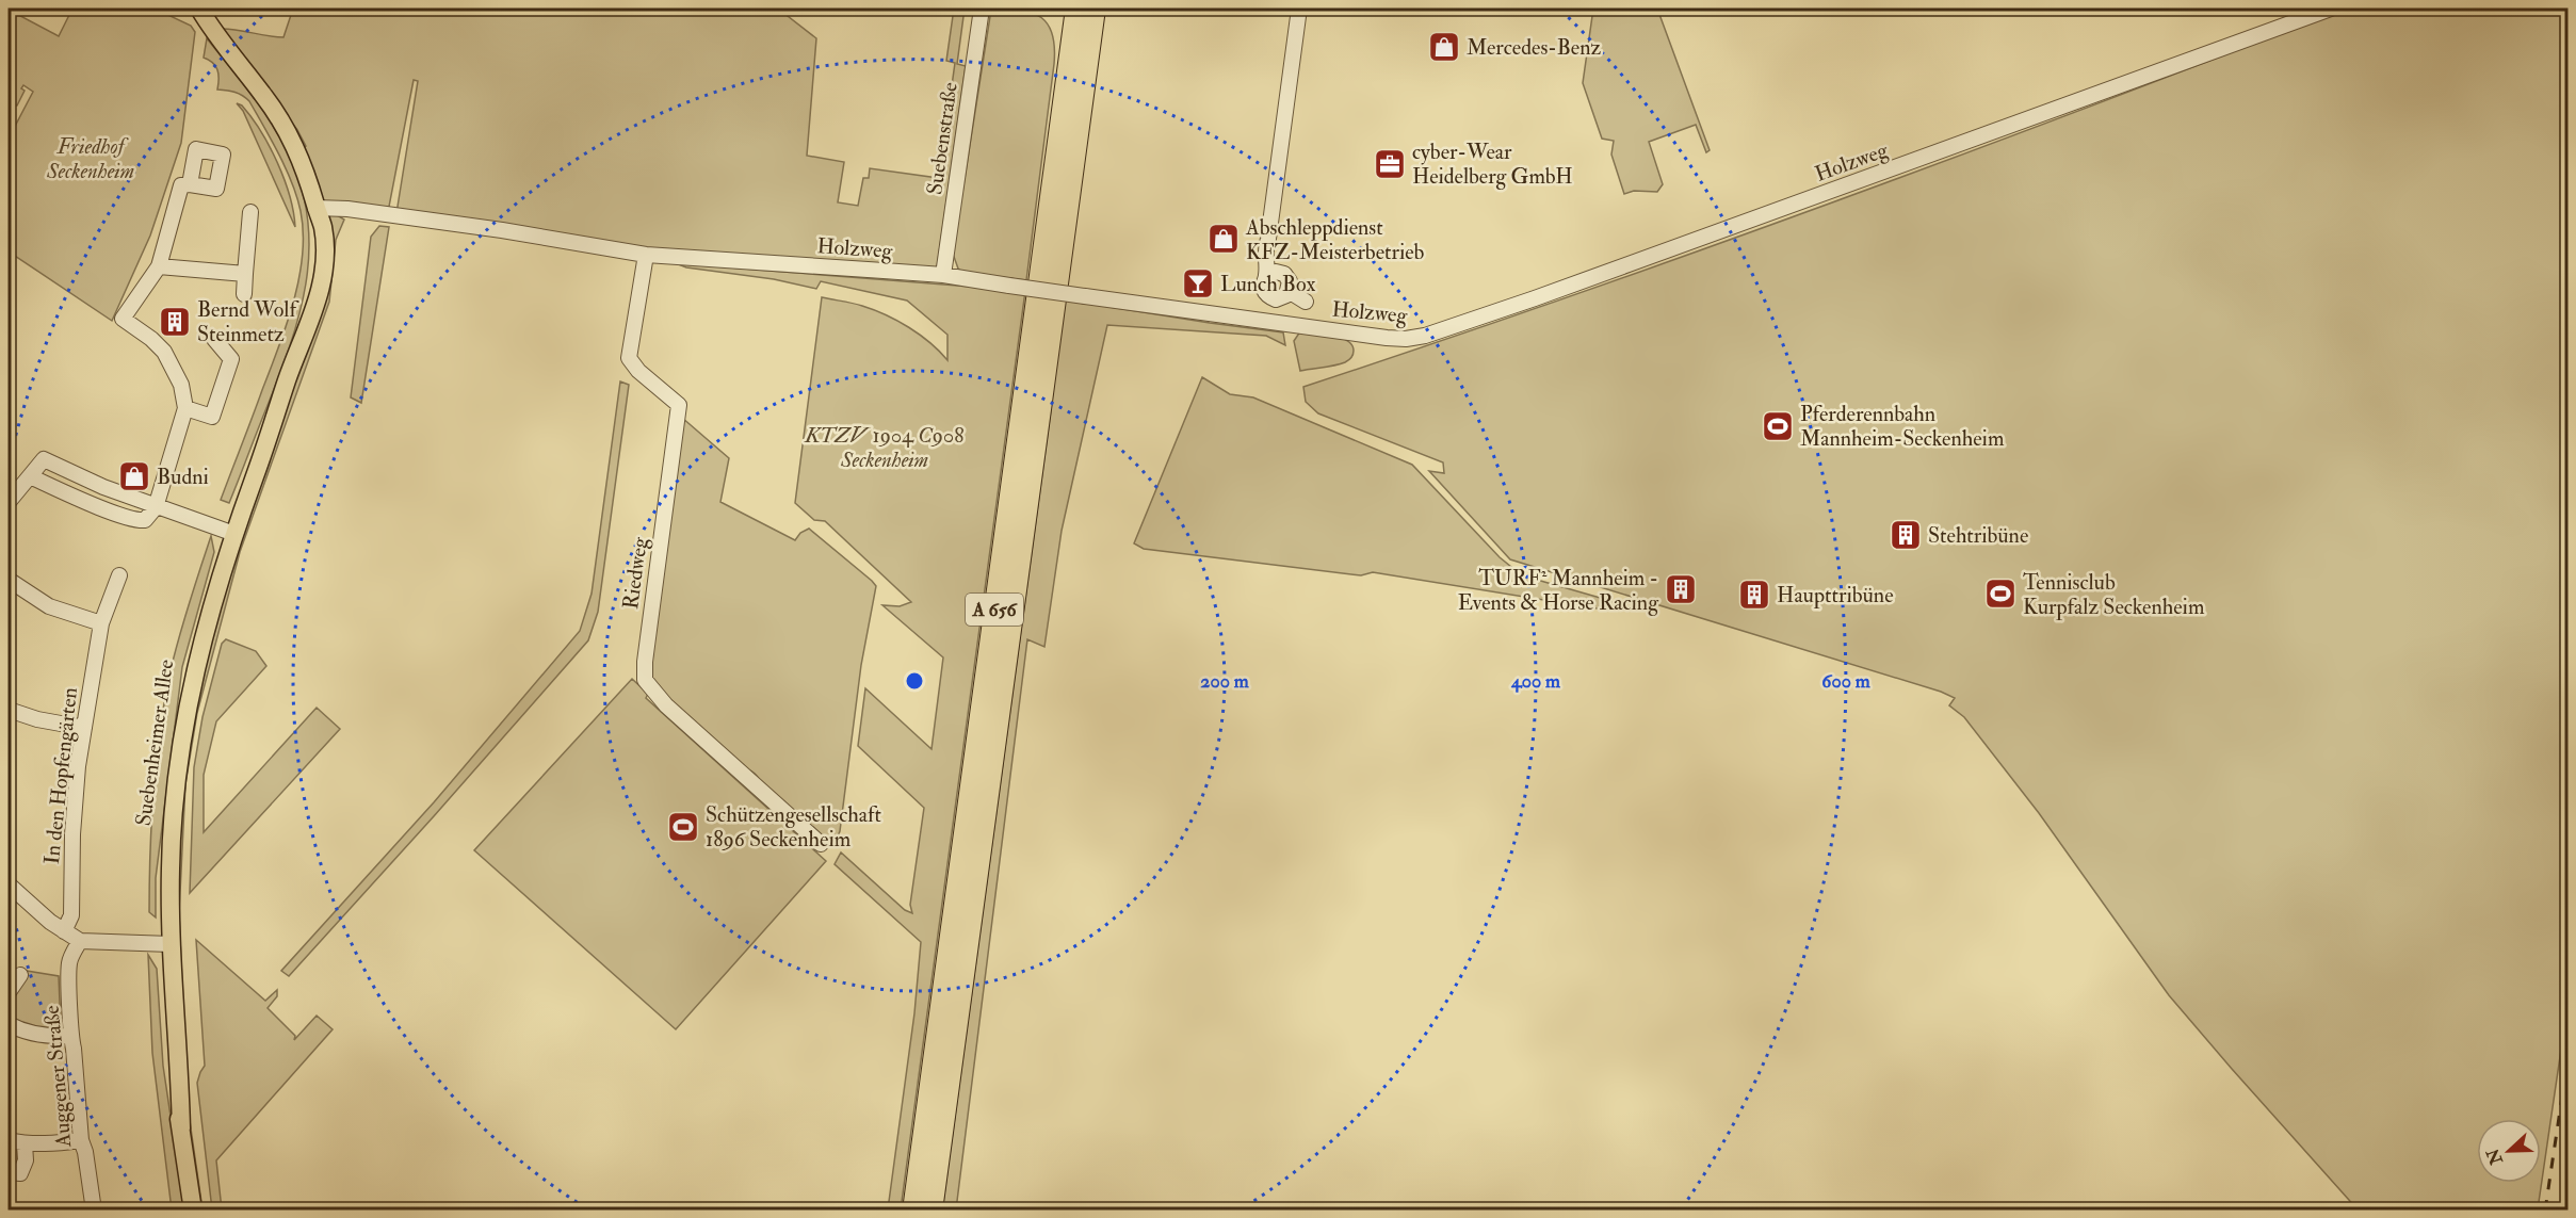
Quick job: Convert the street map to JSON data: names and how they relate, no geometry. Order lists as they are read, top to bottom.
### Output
{
  "streets": {
    "highway": ["A 656"],
    "main road": ["Suebenheimer Allee"],
    "street": [
      "Suebenstraße",
      "Holzweg",
      "Riedweg",
      "In den Hopfengärten",
      "Auggener Straße"
    ]
  },
  "crossings": [
    ["Suebenstraße", "Holzweg"],
    ["Holzweg", "Riedweg"],
    ["Holzweg", "Suebenheimer Allee"]
  ],
  "parks": ["Friedhof Seckenheim", "KTZV 1904 C908 Seckenheim"],
  "places": {
    "shop": ["Mercedes-Benz", "Abschleppdienst KFZ-Meisterbetrieb", "Budni"],
    "office": ["cyber-Wear Heidelberg GmbH"],
    "bar": ["Lunch Box"],
    "building": [
      "Bernd Wolf Steinmetz",
      "Stehtribüne",
      "TURF² Mannheim - Events & Horse Racing",
      "Haupttribüne"
    ],
    "sports": ["Pferderennbahn Mannheim-Seckenheim", "Tennisclub Kurpfalz Seckenheim", "Schützengesellschaft 1896 Seckenheim"]
  },
  "north": "left",
  "rings": ["200 m", "400 m", "600 m"]
}
